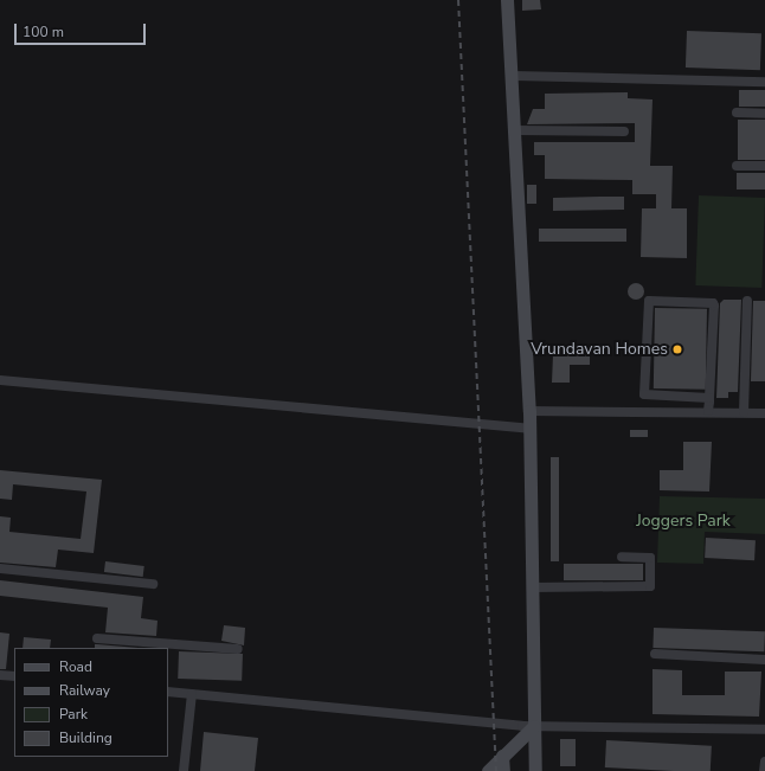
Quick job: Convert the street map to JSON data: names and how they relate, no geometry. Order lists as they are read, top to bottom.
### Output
{
  "parks": ["Joggers Park"],
  "places": ["Vrundavan Homes"],
  "legend": [
    "Road",
    "Railway",
    "Park",
    "Building"
  ],
  "scale_bar": "100 m"
}
